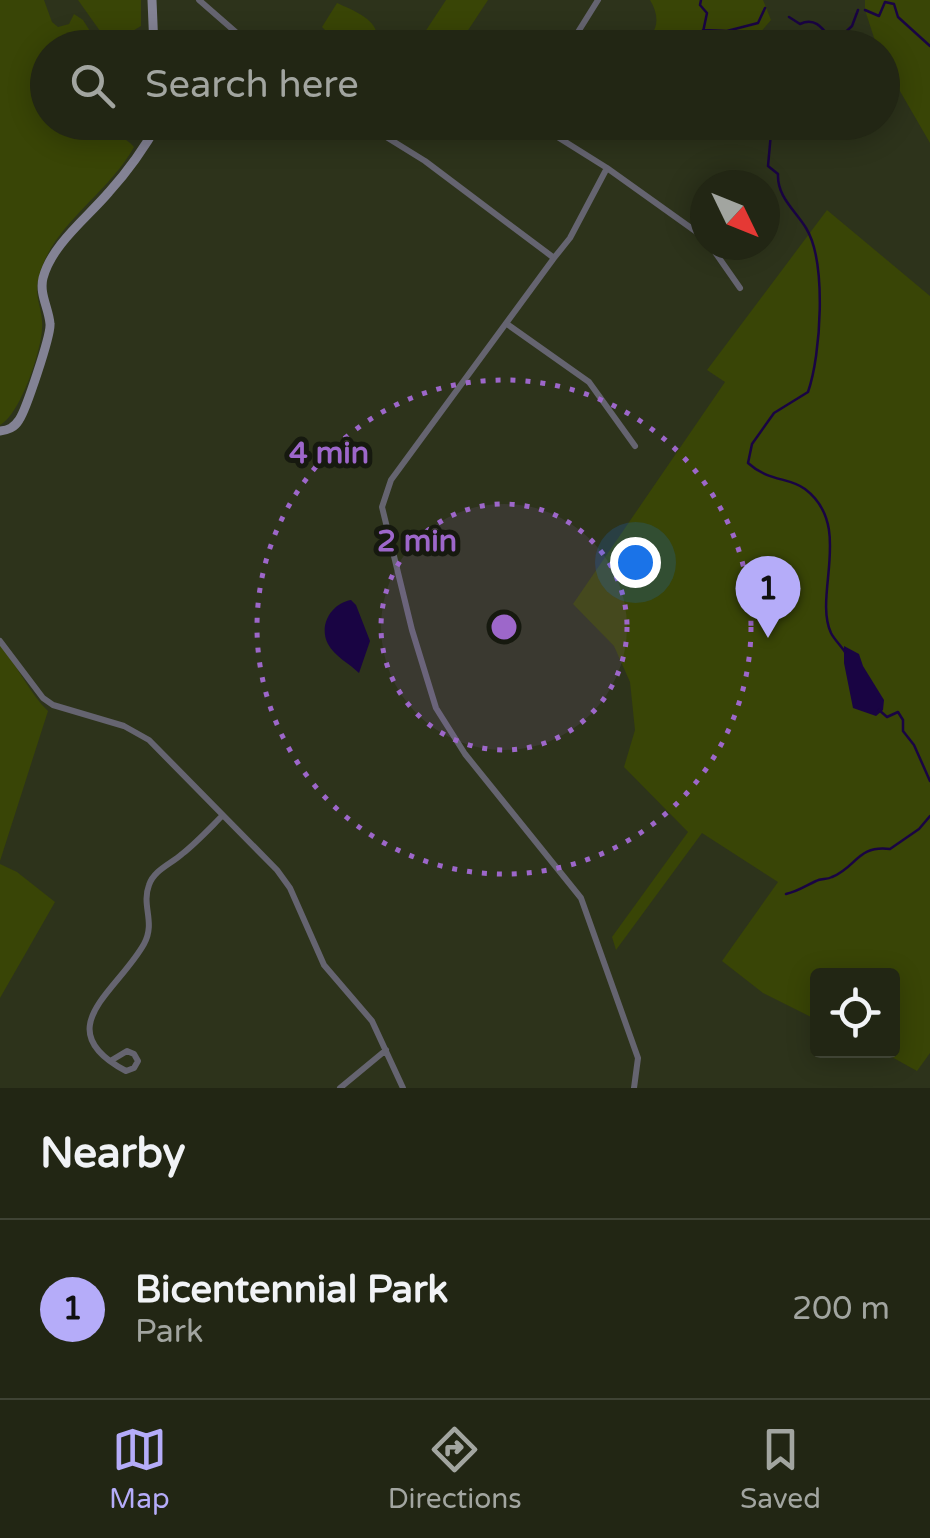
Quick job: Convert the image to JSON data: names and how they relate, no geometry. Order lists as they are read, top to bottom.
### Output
{
  "north": "bottom right",
  "page": {
    "search": "Search here",
    "pins": "1",
    "heading": "Nearby",
    "list": [
      {
        "mark": "1",
        "name": "Bicentennial Park",
        "note": "Park",
        "value": "200 m"
      }
    ],
    "nav": ["Map", "Directions", "Saved"]
  },
  "rings": ["4 min", "2 min"]
}
